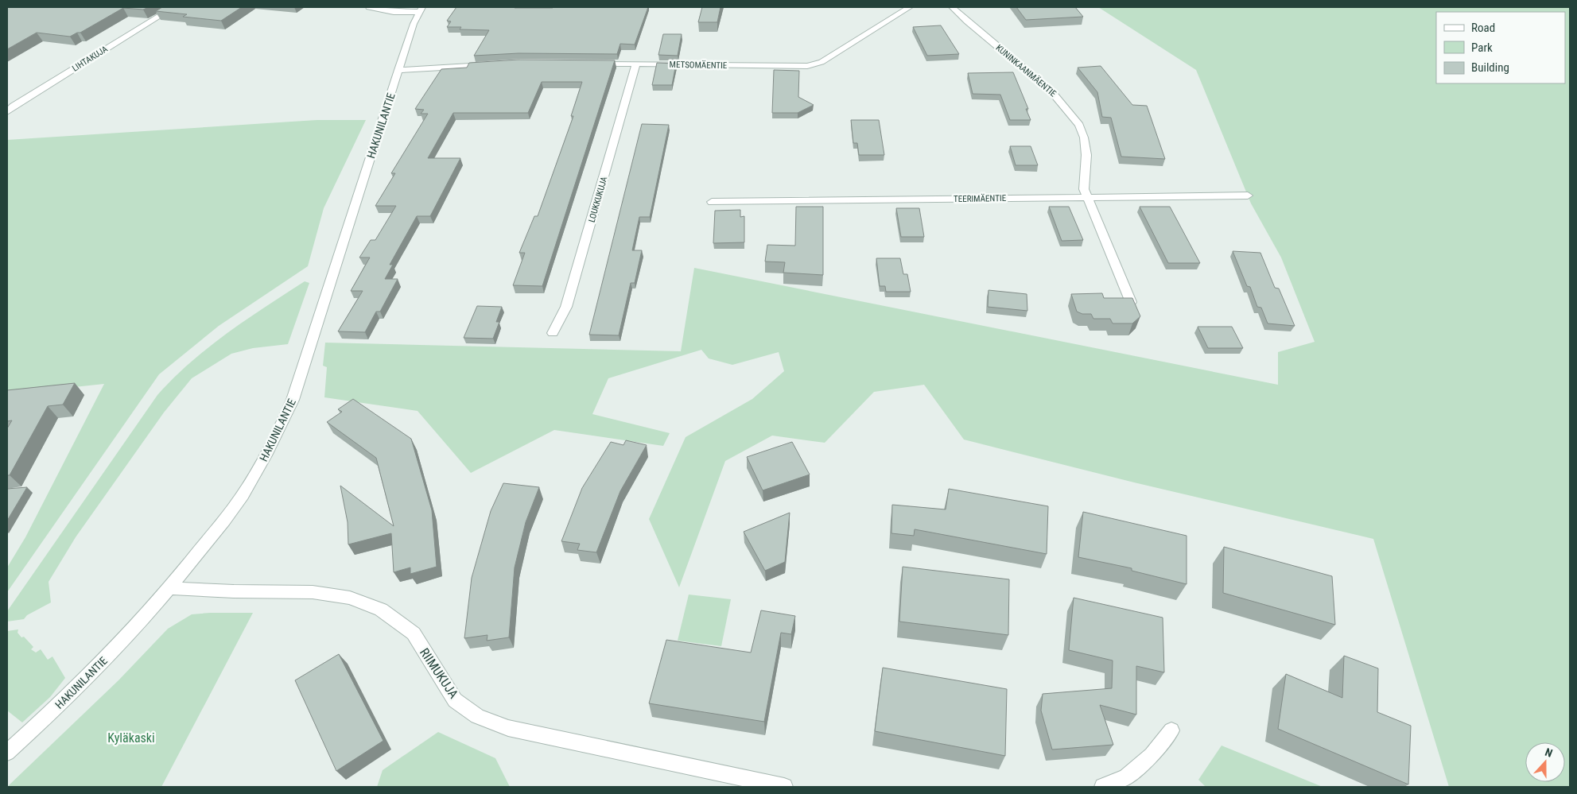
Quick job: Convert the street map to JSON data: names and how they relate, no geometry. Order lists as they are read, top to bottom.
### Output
{
  "streets": {
    "street": [
      "LIHTAKUJA",
      "METSOMÄENTIE",
      "KUNINKAANMÄENTIE",
      "HAKUNILANTIE",
      "TEERIMÄENTIE",
      "LOUKKUKUJA",
      "RIIMUKUJA"
    ]
  },
  "crossings": [
    ["METSOMÄENTIE", "LOUKKUKUJA"],
    ["KUNINKAANMÄENTIE", "TEERIMÄENTIE"],
    ["HAKUNILANTIE", "RIIMUKUJA"]
  ],
  "parks": ["Kyläkaski"],
  "legend": ["Road", "Park", "Building"],
  "north": "top"
}
